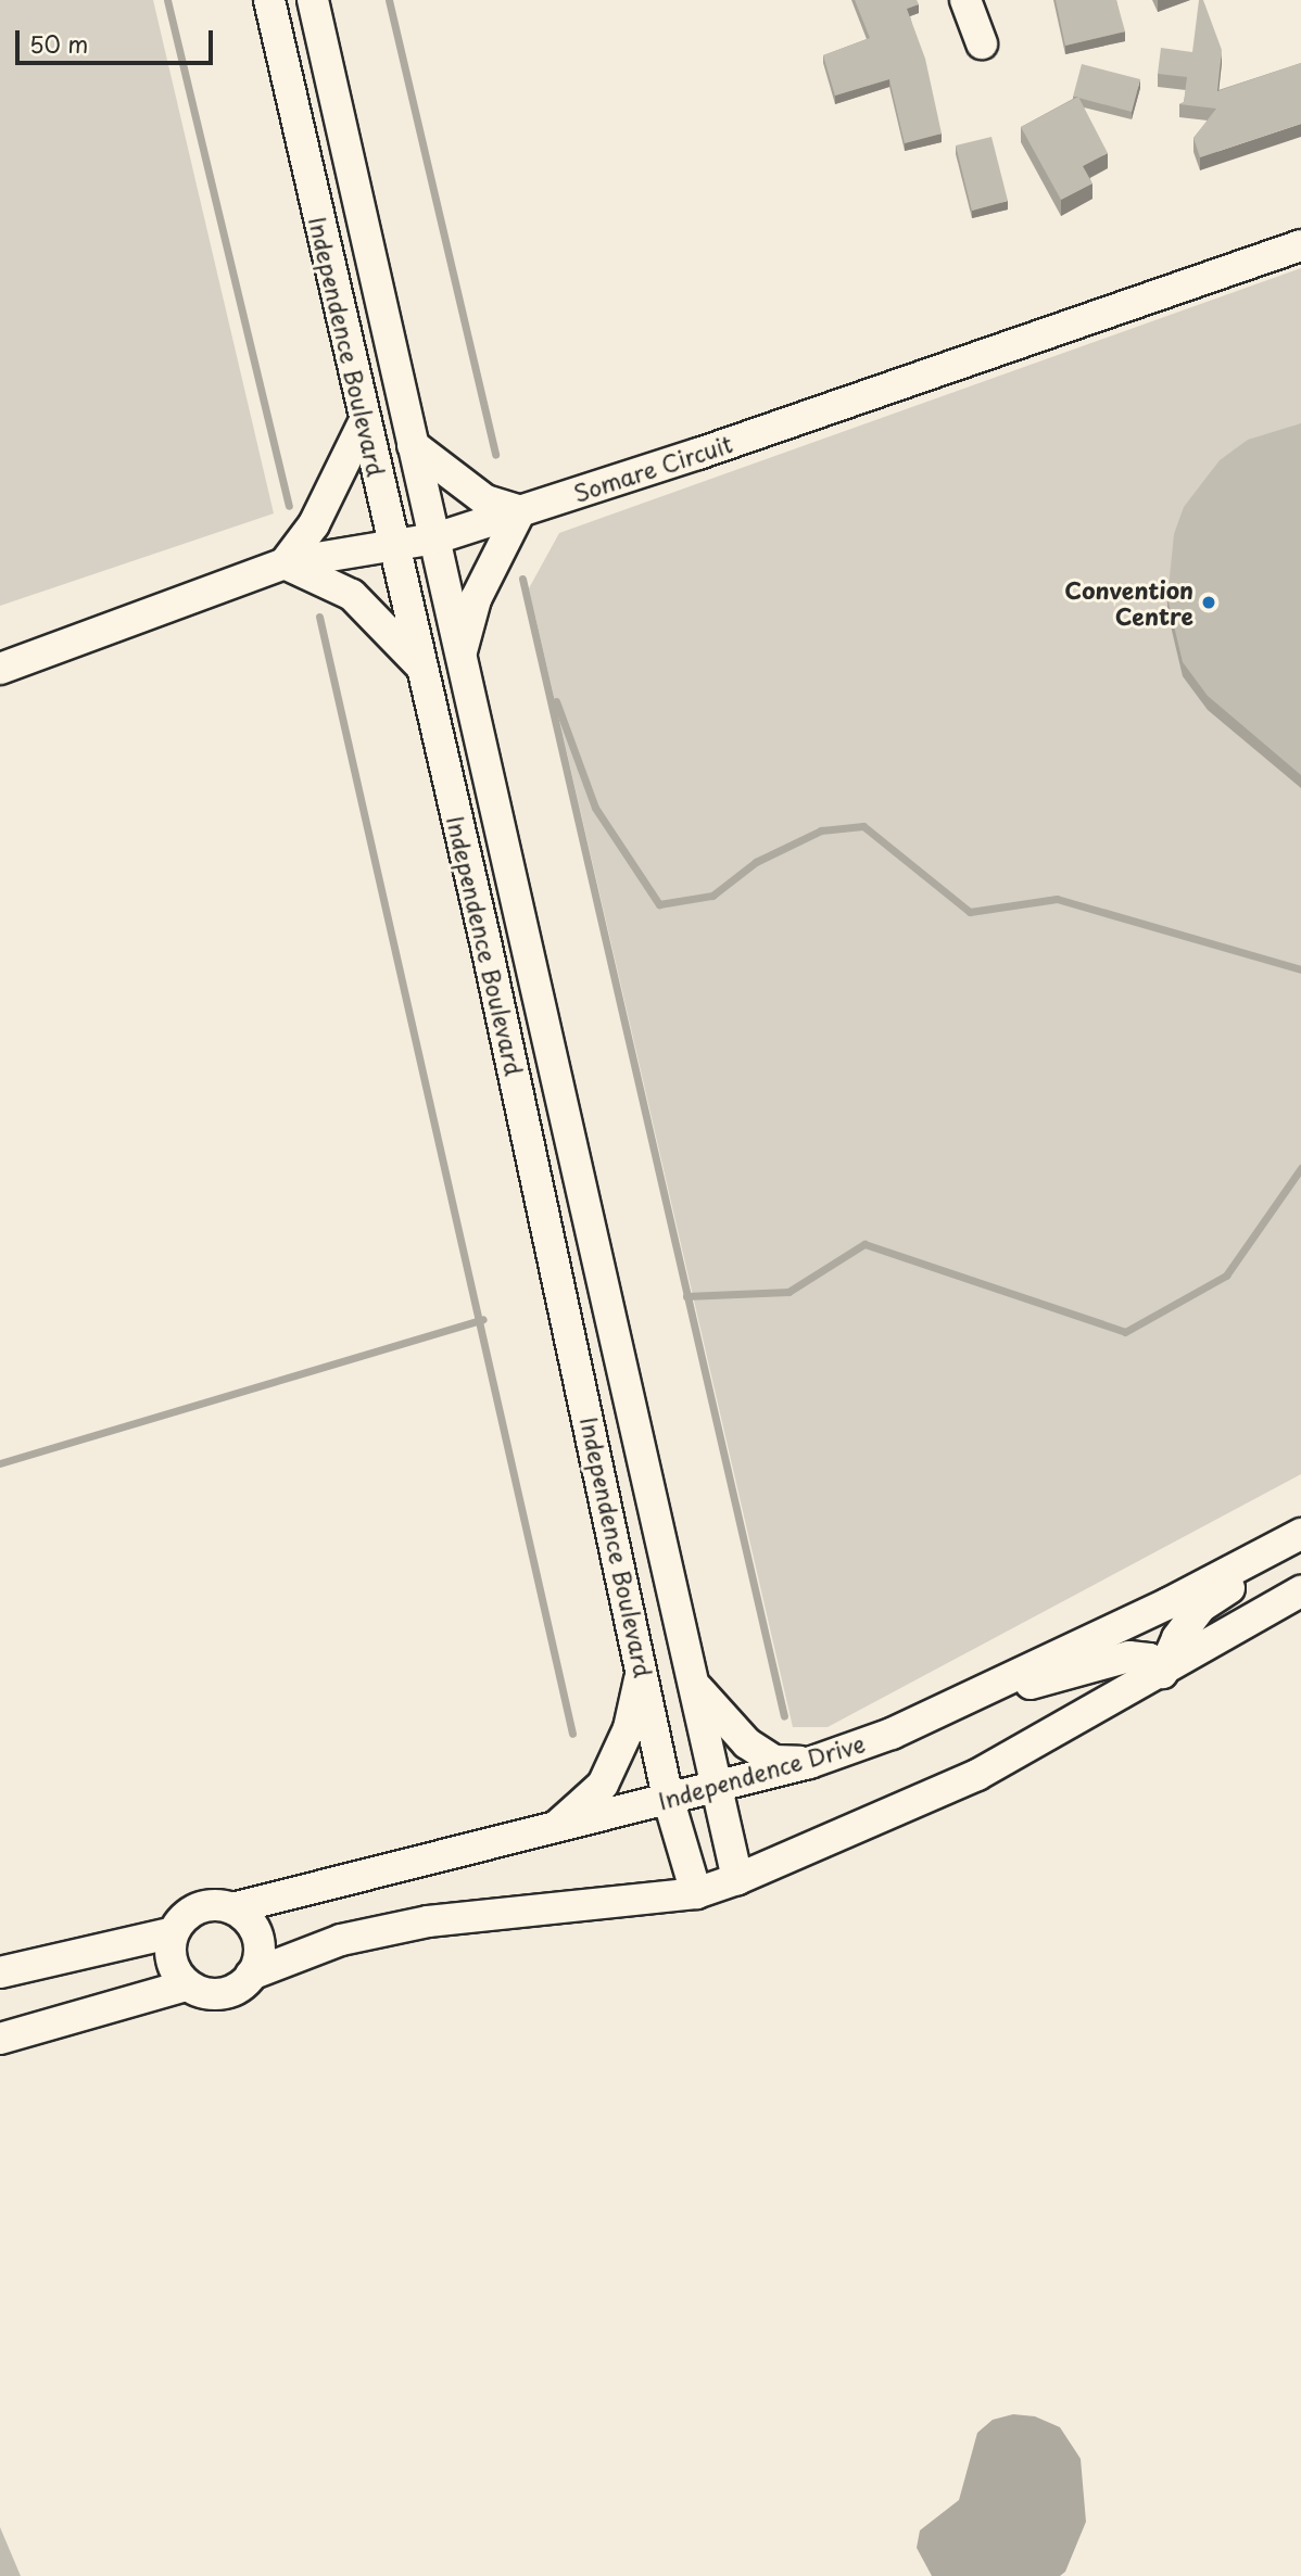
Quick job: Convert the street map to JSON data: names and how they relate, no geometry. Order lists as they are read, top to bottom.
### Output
{
  "streets": {
    "street": ["Independence Boulevard", "Somare Circuit", "Independence Drive"]
  },
  "crossings": [
    ["Independence Boulevard", "Somare Circuit"],
    ["Independence Boulevard", "Independence Drive"]
  ],
  "places": ["Convention Centre"],
  "scale_bar": "50 m"
}
